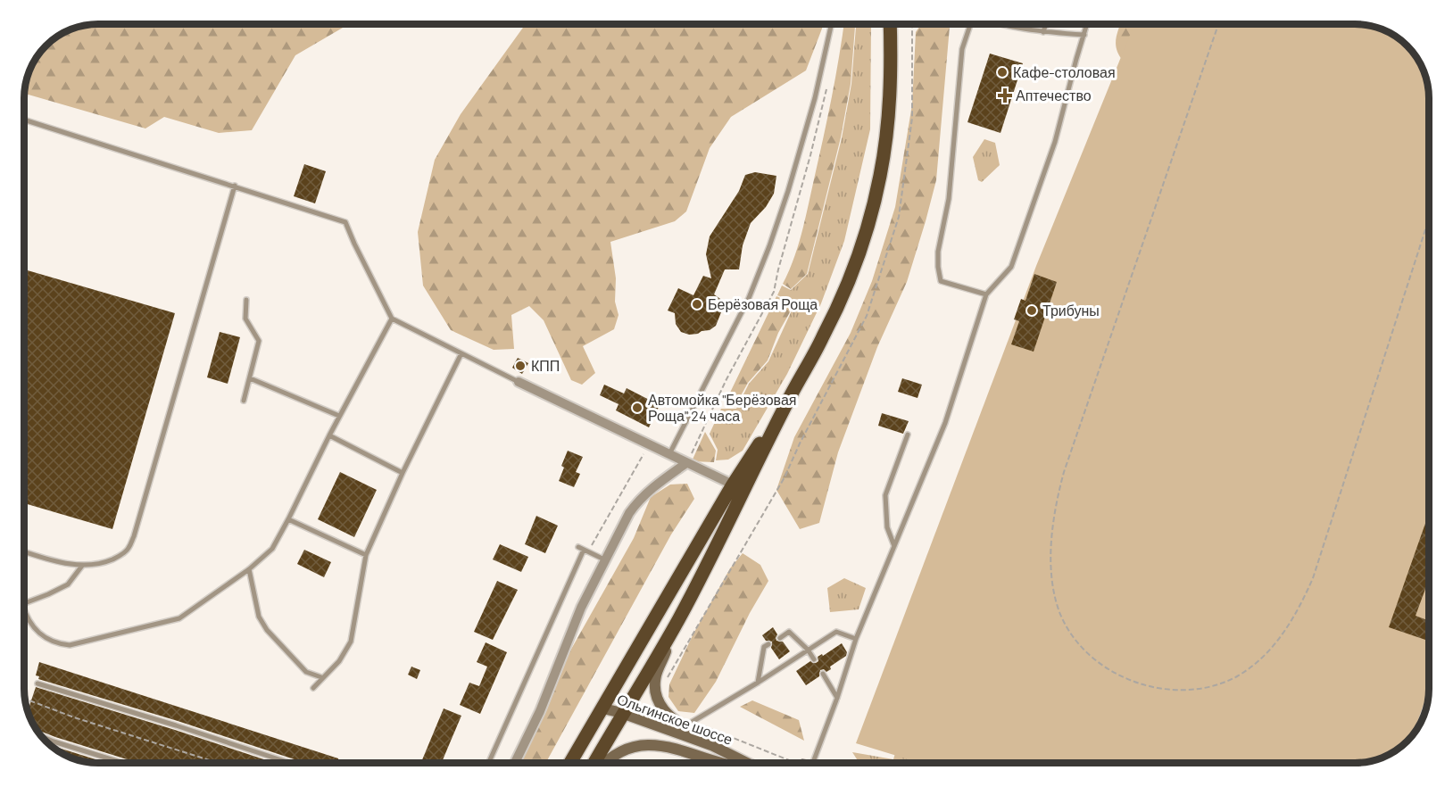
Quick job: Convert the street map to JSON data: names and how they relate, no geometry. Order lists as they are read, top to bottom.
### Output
{
  "streets": {
    "main road": ["Ольгинское шоссе"]
  },
  "places": {
    "other": [
      "Кафе-столовая",
      "Берёзовая Роща",
      "Трибуны",
      "КПП",
      "Автомойка \"Берёзовая Роща\" 24 часа"
    ],
    "health": ["Аптечество"]
  }
}
